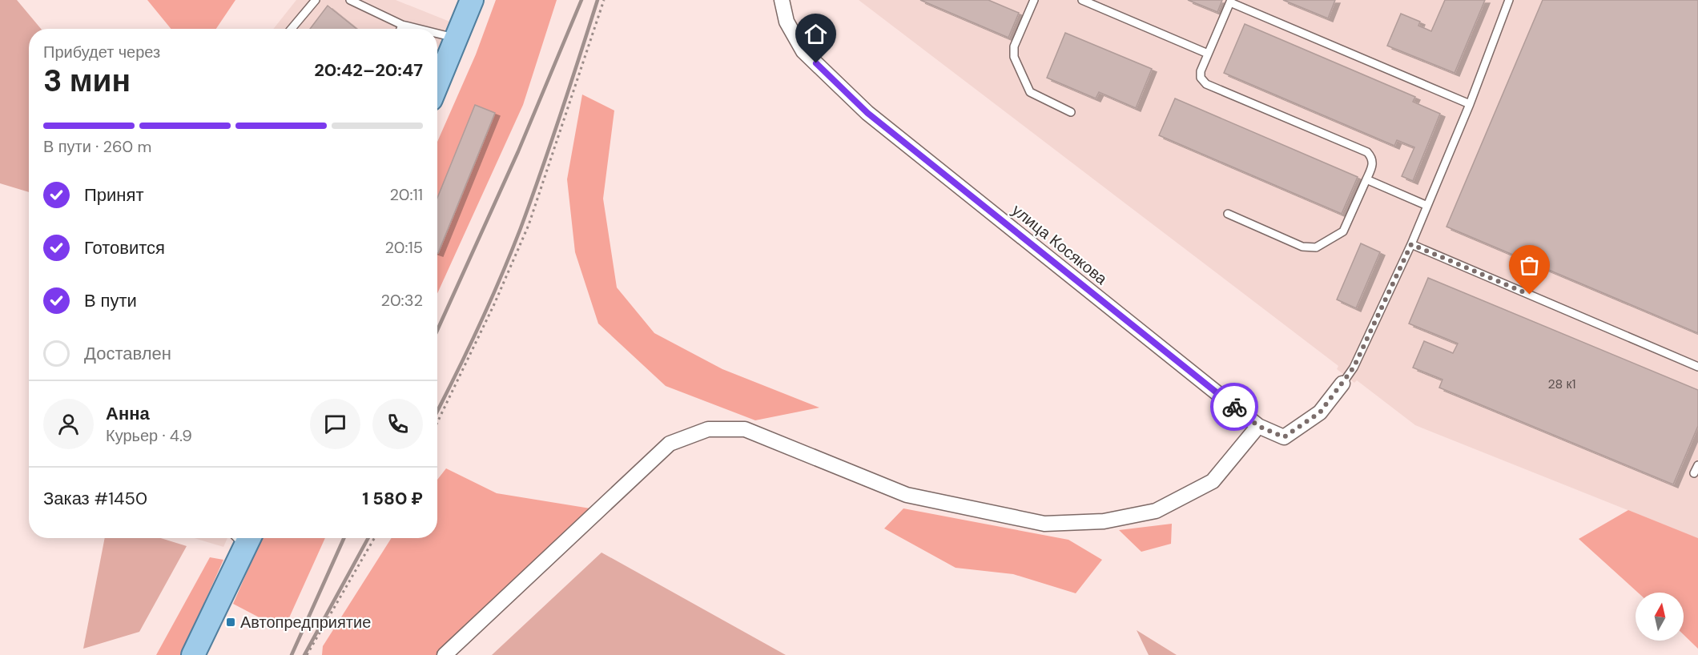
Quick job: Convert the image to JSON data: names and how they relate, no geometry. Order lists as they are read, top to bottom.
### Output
{
  "streets": {
    "street": ["улица Косякова"]
  },
  "places": {
    "transit": ["Автопредприятие"]
  },
  "house_numbers": ["28 к1"],
  "north": "top",
  "page": {
    "heading": ["3 мин", "Прибудет через", "20:42–20:47"],
    "panel": [
      "Анна",
      "Курьер · 4.9",
      "Заказ #1450",
      "1 580 ₽"
    ],
    "bar": "В пути · 260 m",
    "list": [
      ["Принят", "20:11"],
      ["Готовится", "20:15"],
      ["В пути", "20:32"],
      "Доставлен"
    ]
  }
}
